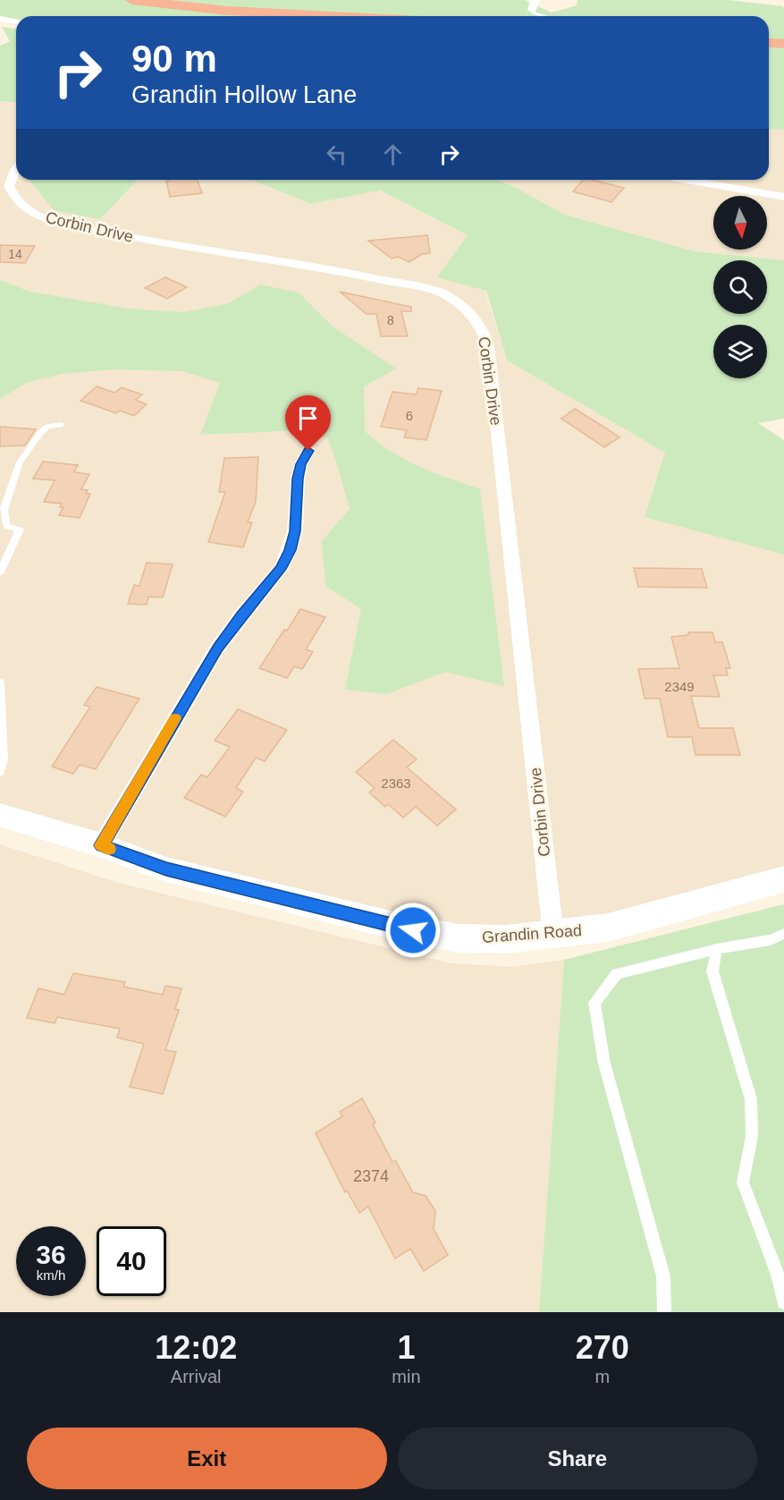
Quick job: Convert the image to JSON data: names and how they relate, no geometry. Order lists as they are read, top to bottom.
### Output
{
  "streets": {
    "street": ["Corbin Drive", "Grandin Road"]
  },
  "crossings": [
    ["Corbin Drive", "Grandin Road"]
  ],
  "house_numbers": [
    "14",
    "8",
    "6",
    "2349",
    "2363",
    "2374"
  ],
  "north": "bottom",
  "page": {
    "turn": ["90 m", "Grandin Hollow Lane"],
    "speed": "36 km/h",
    "limit": "40",
    "eta": [
      "12:02",
      "Arrival",
      "1",
      "min",
      "270",
      "m"
    ],
    "buttons": ["Exit", "Share"]
  }
}
